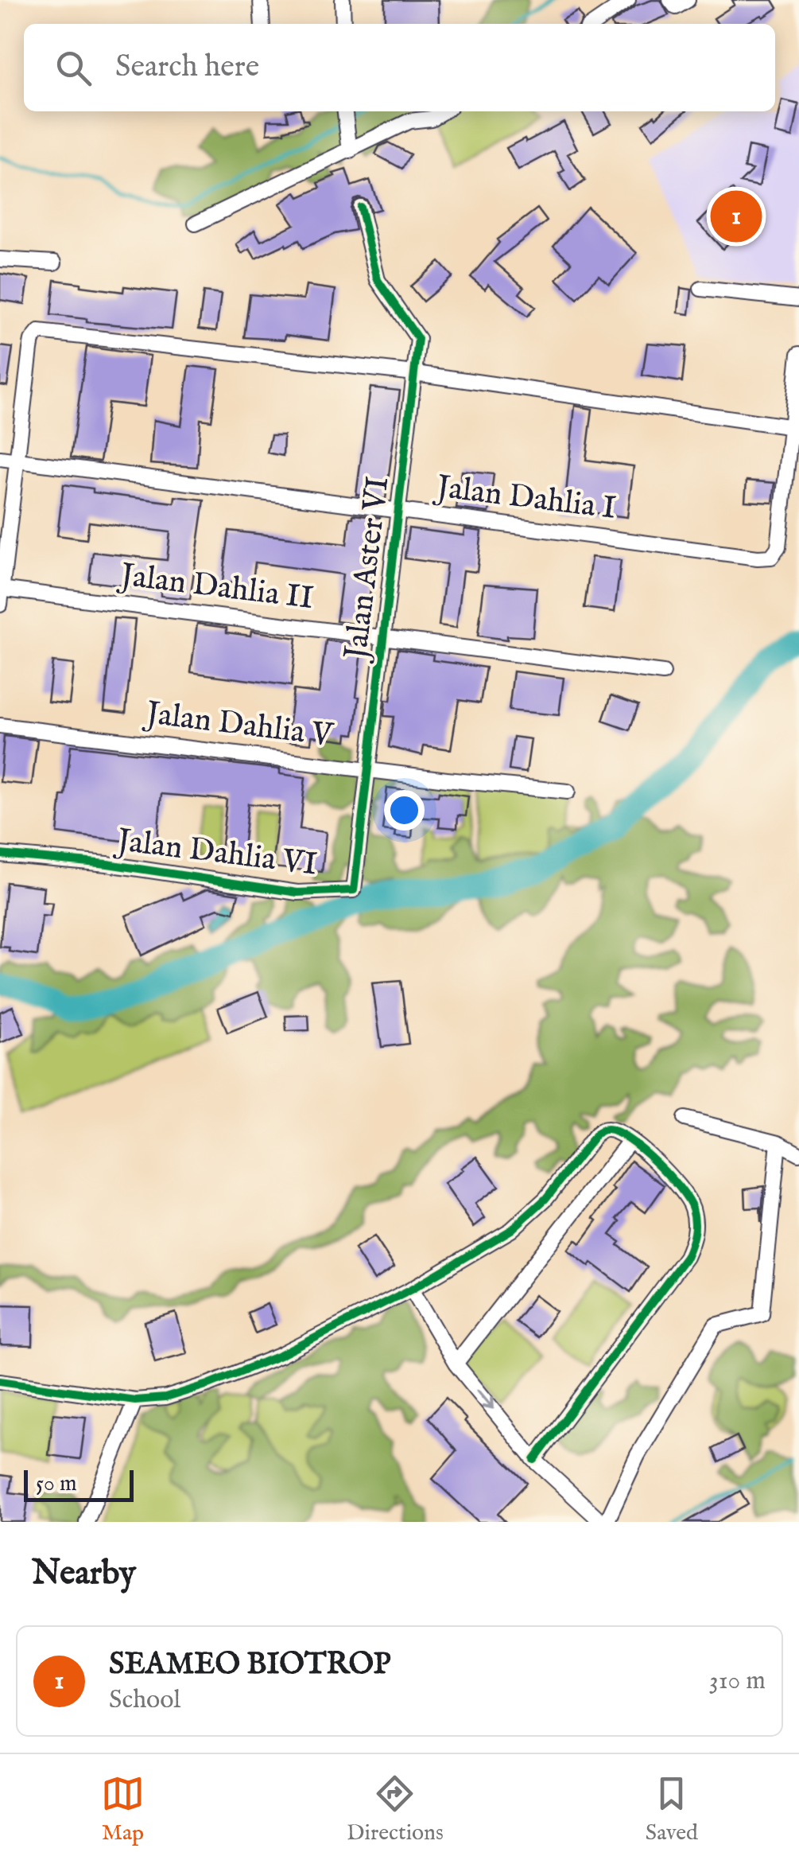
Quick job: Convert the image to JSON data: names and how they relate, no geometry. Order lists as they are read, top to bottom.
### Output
{
  "streets": {
    "street": [
      "Jalan Dahlia I",
      "Jalan Aster VI",
      "Jalan Dahlia II",
      "Jalan Dahlia V",
      "Jalan Dahlia VI"
    ]
  },
  "crossings": [
    ["Jalan Dahlia I", "Jalan Aster VI"],
    ["Jalan Aster VI", "Jalan Dahlia II"],
    ["Jalan Aster VI", "Jalan Dahlia V"],
    ["Jalan Aster VI", "Jalan Dahlia VI"],
    ["Jalan Dahlia V", "Jalan Dahlia VI"]
  ],
  "scale_bar": "50 m",
  "page": {
    "search": "Search here",
    "pins": "1",
    "scale": "50 m",
    "heading": "Nearby",
    "list": [
      {
        "mark": "1",
        "name": "SEAMEO BIOTROP",
        "note": "School",
        "value": "310 m"
      }
    ],
    "nav": ["Map", "Directions", "Saved"]
  }
}
